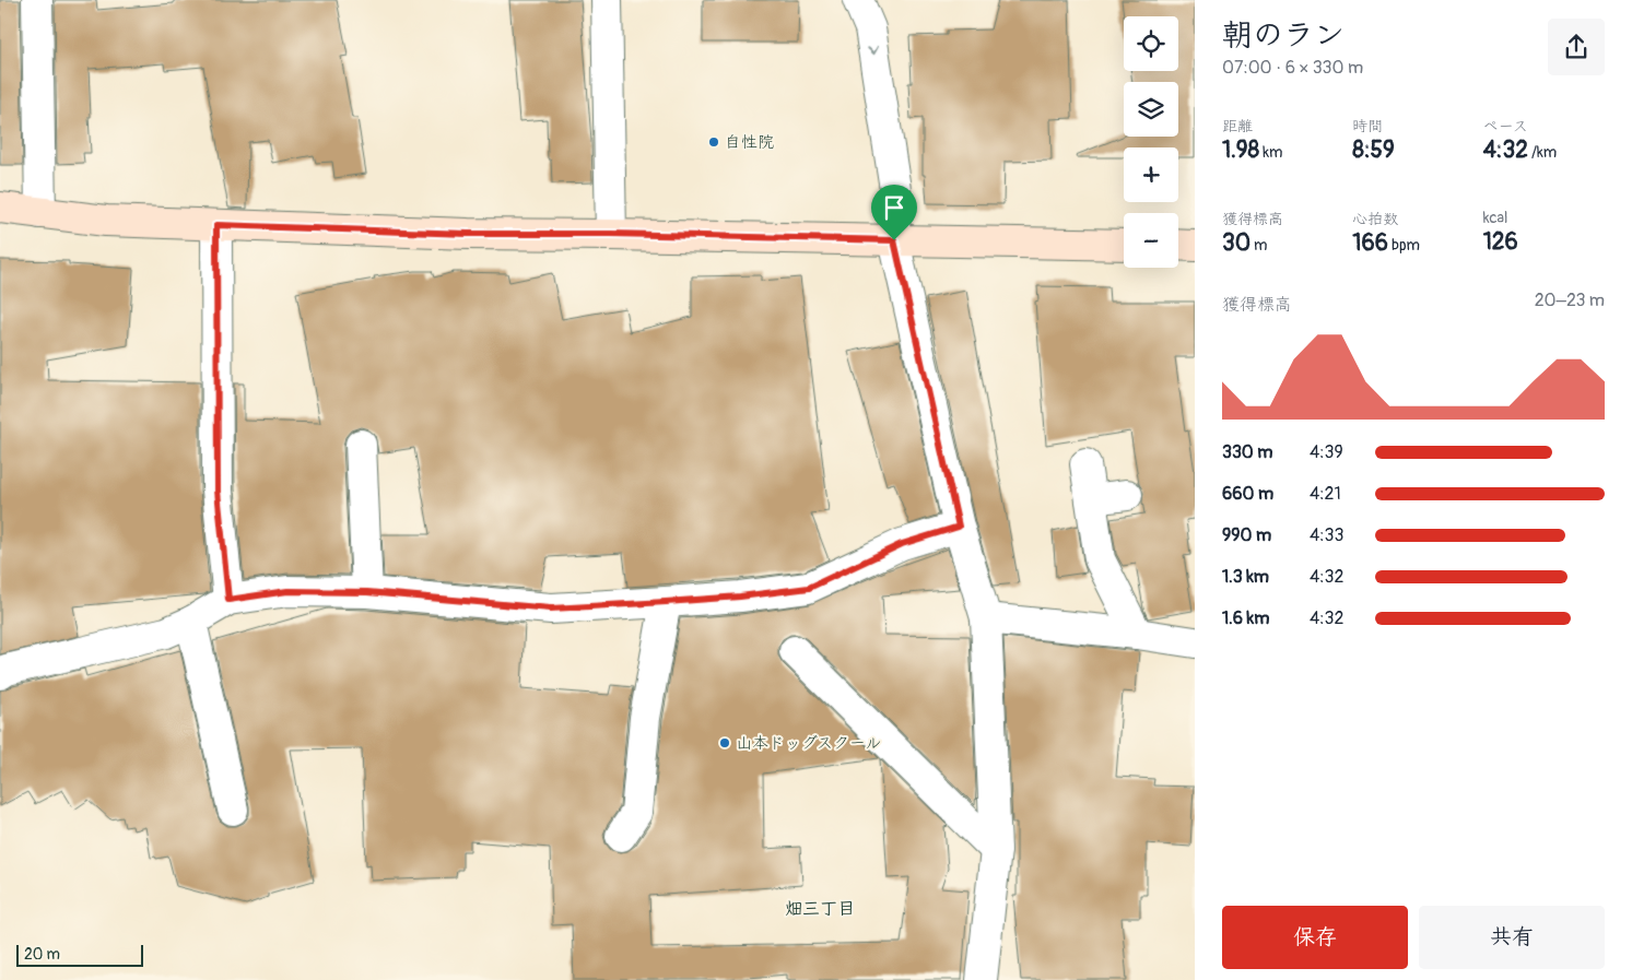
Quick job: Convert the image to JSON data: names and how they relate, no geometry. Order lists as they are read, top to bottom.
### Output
{
  "districts": ["畑三丁目"],
  "places": ["自性院", "山本ドッグスクール"],
  "scale_bar": "20 m",
  "page": {
    "heading": ["朝のラン", "07:00 · 6 × 330 m"],
    "map_buttons": ["+", "−"],
    "stats": [
      ["距離", "1.98 km"],
      ["時間", "8:59"],
      ["ペース", "4:32 /km"],
      ["獲得標高", "30 m"],
      ["心拍数", "166 bpm"],
      ["kcal", "126"]
    ],
    "chart": ["獲得標高", "20–23 m"],
    "list": [
      {
        "name": "330 m",
        "note": "4:39"
      },
      {
        "name": "660 m",
        "note": "4:21"
      },
      {
        "name": "990 m",
        "note": "4:33"
      },
      {
        "name": "1.3 km",
        "note": "4:32"
      },
      {
        "name": "1.6 km",
        "note": "4:32"
      }
    ],
    "buttons": ["保存", "共有"],
    "scale": "20 m"
  }
}
